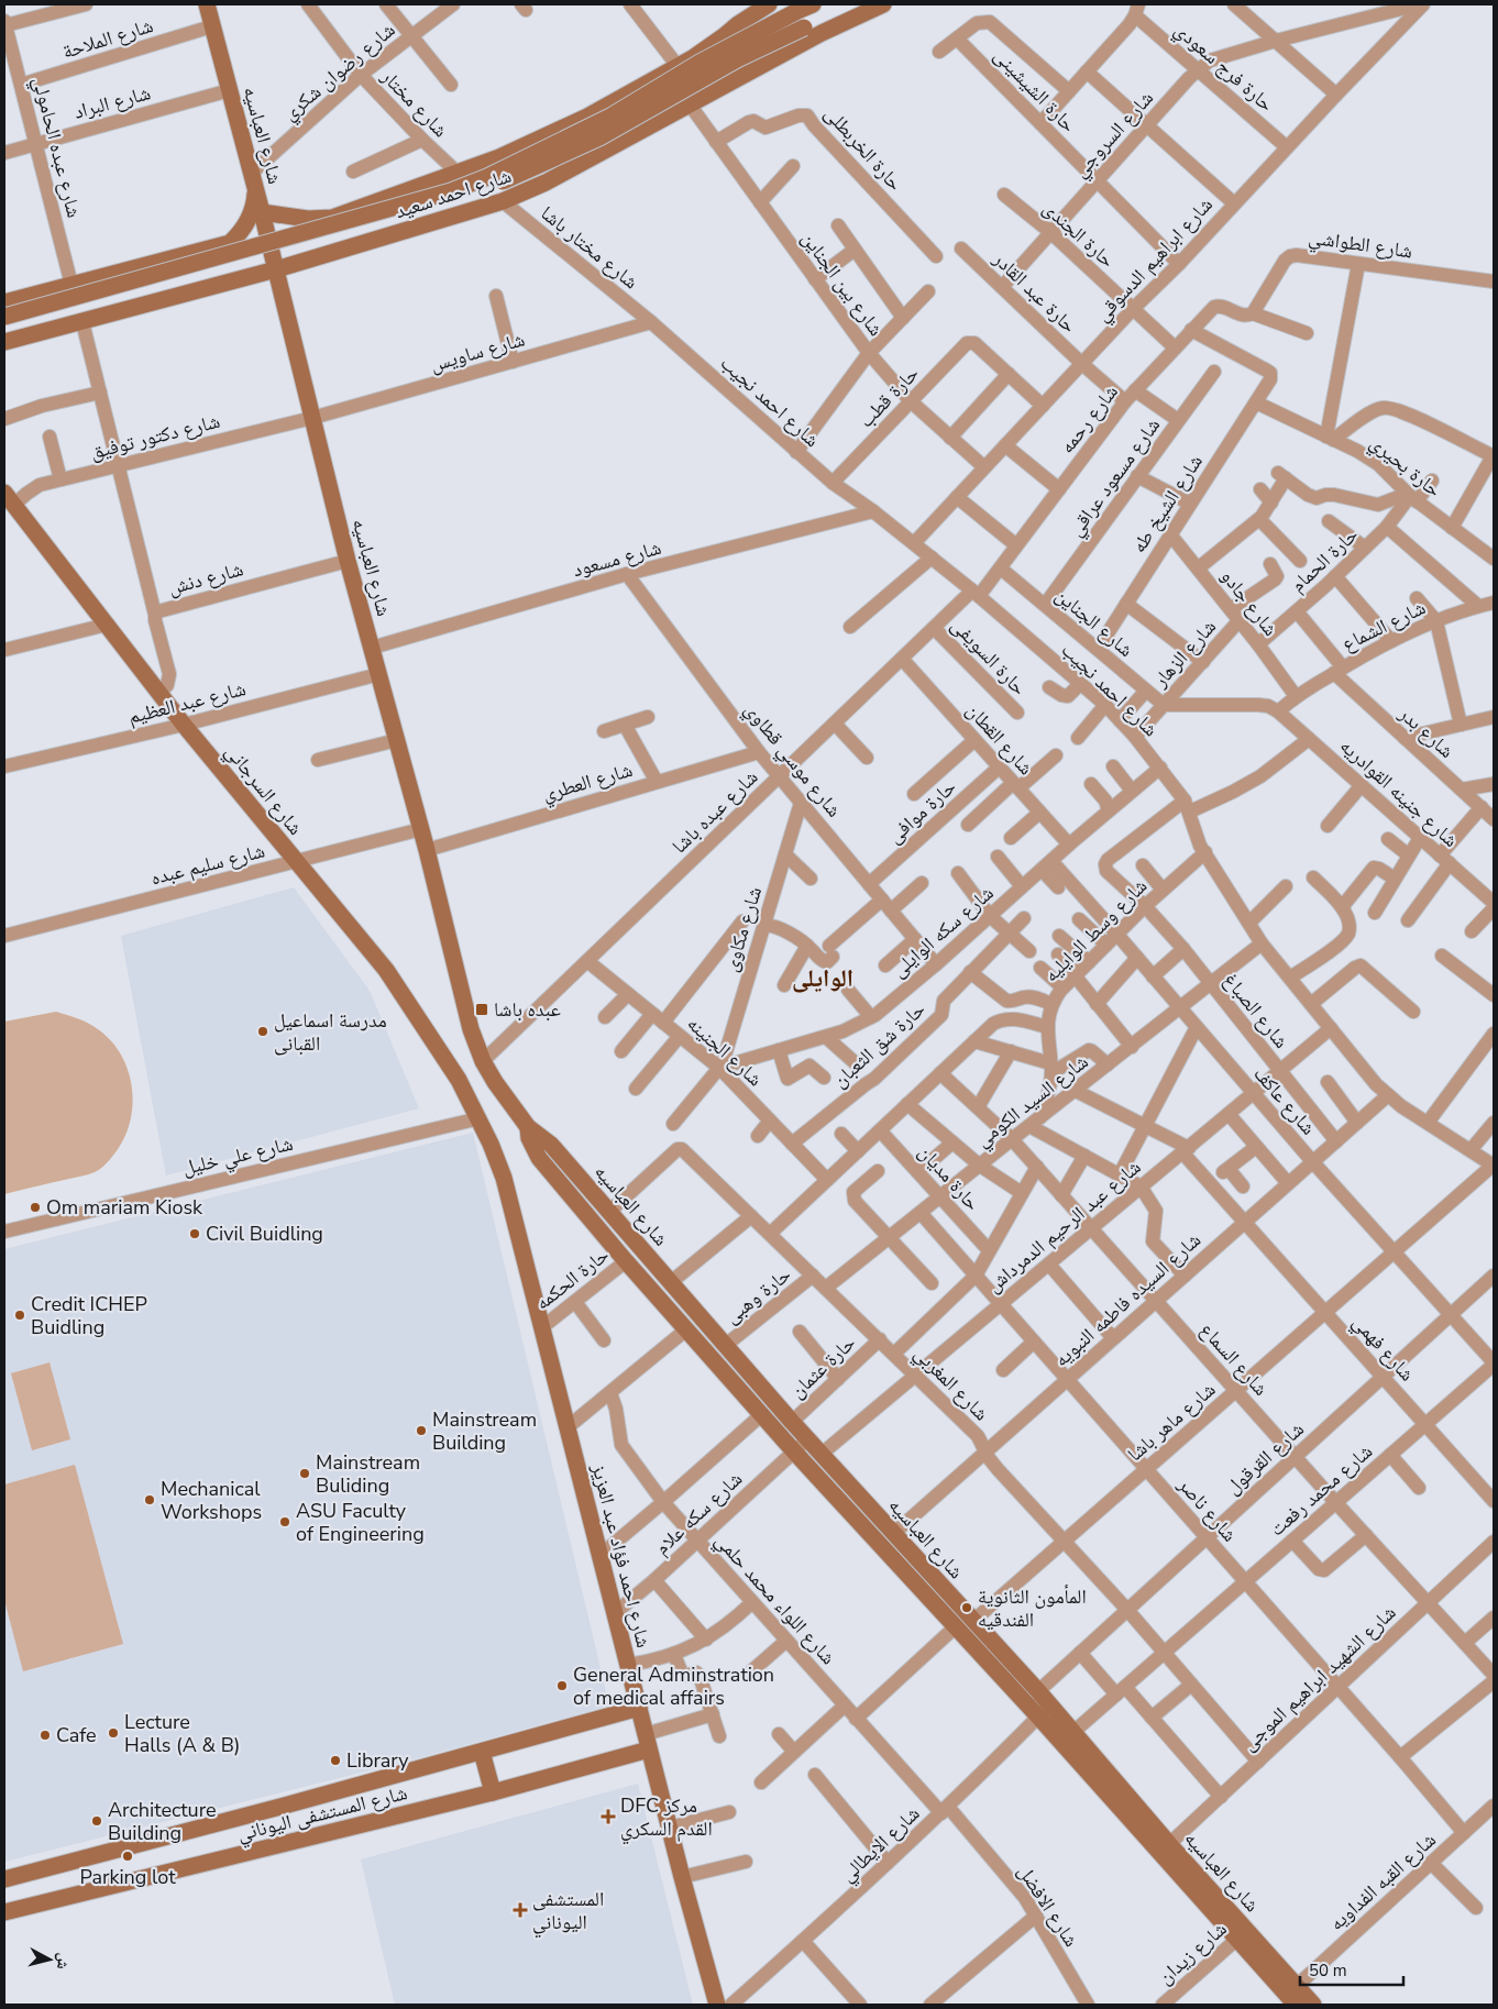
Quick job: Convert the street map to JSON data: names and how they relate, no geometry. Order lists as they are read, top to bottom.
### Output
{
  "streets": {
    "main road": [
      "شارع العباسيه",
      "شارع احمد سعيد",
      "شارع السرجاني",
      "شارع احمد فؤاد عبد العزيز",
      "شارع المستشفى اليوناني"
    ],
    "street": [
      "شارع الملاحة",
      "حارة فرج سعودي",
      "شارع رضوان شكري",
      "حارة الشيشينى",
      "شارع البراد",
      "شارع مختار",
      "شارع السروجي",
      "شارع عبده الحامولي",
      "حارة الخربطلى",
      "حارة الجندى",
      "شارع الطواشي",
      "شارع مختار باشا",
      "شارع ابراهيم الدسوقي",
      "شارع بين الجناين",
      "حارة عبد القادر",
      "شارع ساويس",
      "حارة قطب",
      "شارع احمد نجيب",
      "شارع رحمه",
      "شارع دكتور توفيق",
      "حارة بحيري",
      "شارع مسعود عراقي",
      "شارع الشيخ طه",
      "شارع مسعود",
      "حارة الحمام",
      "شارع دنش",
      "شارع جادو",
      "شارع الجناين",
      "شارع الشماع",
      "شارع الزهار",
      "حارة السويفى",
      "شارع عبد العظيم",
      "شارع بدر",
      "شارع القطان",
      "شارع موسي قطاوي",
      "شارع العطري",
      "شارع جنينه القوادريه",
      "شارع عبده باشا",
      "حارة موافى",
      "شارع سليم عبده",
      "شارع مكاوى",
      "شارع وسط الوايليه",
      "شارع سكه الوايلى",
      "شارع الصباغ",
      "حارة شق الثعبان",
      "شارع الجنينه",
      "شارع السيد الكومي",
      "شارع عاكف",
      "شارع علي خليل",
      "حارة مديان",
      "شارع عبد الرحيم الدمرداش",
      "حارة الحكمه",
      "حارة وهبى",
      "شارع السيده فاطمه النبويه",
      "شارع فهمي",
      "شارع السماع",
      "حارة عثمان",
      "شارع المغربي",
      "شارع ماهر باشا",
      "شارع القرقول",
      "شارع محمد رفعت",
      "شارع ناصر",
      "شارع سكه علام",
      "شارع اللواء محمد حلمي",
      "شارع الشهيد ابراهيم الموجى",
      "شارع الايطالي",
      "شارع القبه الفداويه",
      "شارع الافضل",
      "شارع زيدان"
    ]
  },
  "crossings": [
    ["شارع الملاحة", "شارع عبده الحامولي"],
    ["حارة فرج سعودي", "شارع السروجي"],
    ["حارة فرج سعودي", "شارع ابراهيم الدسوقي"],
    ["شارع رضوان شكري", "شارع مختار"],
    ["شارع رضوان شكري", "شارع العباسيه"],
    ["حارة الشيشينى", "شارع السروجي"],
    ["حارة الشيشينى", "شارع ابراهيم الدسوقي"],
    ["شارع البراد", "شارع العباسيه"],
    ["شارع البراد", "شارع عبده الحامولي"],
    ["شارع مختار", "شارع احمد سعيد"],
    ["شارع السروجي", "حارة الجندى"],
    ["شارع السروجي", "حارة عبد القادر"],
    ["شارع العباسيه", "شارع احمد سعيد"],
    ["شارع العباسيه", "شارع ساويس"],
    ["شارع العباسيه", "شارع دكتور توفيق"],
    ["شارع العباسيه", "شارع مسعود"],
    ["شارع العباسيه", "شارع دنش"],
    ["شارع العباسيه", "شارع عبد العظيم"],
    ["شارع العباسيه", "شارع العطري"],
    ["شارع العباسيه", "شارع عبده باشا"],
    ["شارع العباسيه", "شارع سليم عبده"],
    ["شارع العباسيه", "شارع عبد الرحيم الدمرداش"],
    ["شارع العباسيه", "حارة الحكمه"],
    ["شارع العباسيه", "حارة وهبى"],
    ["شارع العباسيه", "شارع السيده فاطمه النبويه"],
    ["شارع العباسيه", "حارة عثمان"],
    ["شارع العباسيه", "شارع المغربي"],
    ["شارع العباسيه", "شارع ماهر باشا"],
    ["شارع العباسيه", "شارع القرقول"],
    ["شارع العباسيه", "شارع محمد رفعت"],
    ["شارع العباسيه", "شارع سكه علام"],
    ["شارع العباسيه", "شارع الشهيد ابراهيم الموجى"],
    ["شارع العباسيه", "شارع الايطالي"],
    ["شارع العباسيه", "شارع القبه الفداويه"],
    ["شارع العباسيه", "شارع زيدان"],
    ["حارة الخربطلى", "شارع بين الجناين"],
    ["شارع احمد سعيد", "شارع مختار باشا"],
    ["شارع احمد سعيد", "شارع بين الجناين"],
    ["حارة الجندى", "شارع ابراهيم الدسوقي"],
    ["حارة الجندى", "شارع رحمه"],
    ["شارع الطواشي", "شارع رحمه"],
    ["شارع مختار باشا", "شارع ساويس"],
    ["شارع مختار باشا", "شارع احمد نجيب"],
    ["شارع ابراهيم الدسوقي", "شارع بين الجناين"],
    ["شارع ابراهيم الدسوقي", "حارة عبد القادر"],
    ["شارع ابراهيم الدسوقي", "شارع احمد نجيب"],
    ["شارع بين الجناين", "حارة قطب"],
    ["حارة عبد القادر", "شارع رحمه"],
    ["حارة عبد القادر", "شارع مسعود عراقي"],
    ["شارع ساويس", "شارع احمد نجيب"],
    ["شارع ساويس", "شارع دكتور توفيق"],
    ["حارة قطب", "شارع احمد نجيب"],
    ["شارع احمد نجيب", "شارع رحمه"],
    ["شارع احمد نجيب", "شارع مسعود"],
    ["شارع احمد نجيب", "شارع الزهار"],
    ["شارع احمد نجيب", "شارع عبده باشا"],
    ["شارع احمد نجيب", "شارع وسط الوايليه"],
    ["شارع احمد نجيب", "شارع سكه الوايلى"],
    ["شارع احمد نجيب", "شارع الصباغ"],
    ["شارع احمد نجيب", "شارع السيد الكومي"],
    ["شارع احمد نجيب", "شارع عبد الرحيم الدمرداش"],
    ["شارع احمد نجيب", "شارع السيده فاطمه النبويه"],
    ["شارع احمد نجيب", "شارع ماهر باشا"],
    ["شارع رحمه", "شارع الشيخ طه"],
    ["شارع رحمه", "شارع الجناين"],
    ["شارع رحمه", "شارع عبده باشا"],
    ["شارع دكتور توفيق", "شارع السرجاني"],
    ["حارة بحيري", "شارع الشيخ طه"],
    ["حارة بحيري", "حارة الحمام"],
    ["شارع مسعود عراقي", "شارع الجناين"],
    ["شارع الشيخ طه", "شارع جادو"],
    ["شارع الشيخ طه", "شارع الجناين"],
    ["شارع مسعود", "شارع موسي قطاوي"],
    ["حارة الحمام", "شارع جادو"],
    ["حارة الحمام", "شارع بدر"],
    ["شارع دنش", "شارع السرجاني"],
    ["شارع جادو", "شارع الشماع"],
    ["شارع جادو", "شارع الزهار"],
    ["شارع الجناين", "شارع الزهار"],
    ["شارع الشماع", "شارع بدر"],
    ["شارع الشماع", "شارع جنينه القوادريه"],
    ["حارة السويفى", "شارع عبده باشا"],
    ["شارع عبد العظيم", "شارع السرجاني"],
    ["شارع القطان", "شارع عبده باشا"],
    ["شارع القطان", "حارة موافى"],
    ["شارع القطان", "شارع سكه الوايلى"],
    ["شارع موسي قطاوي", "شارع العطري"],
    ["شارع موسي قطاوي", "شارع عبده باشا"],
    ["شارع موسي قطاوي", "حارة موافى"],
    ["شارع موسي قطاوي", "شارع مكاوى"],
    ["شارع موسي قطاوي", "شارع سكه الوايلى"],
    ["شارع السرجاني", "شارع سليم عبده"],
    ["شارع السرجاني", "شارع علي خليل"],
    ["شارع السرجاني", "شارع احمد فؤاد عبد العزيز"],
    ["شارع عبده باشا", "شارع الجنينه"],
    ["شارع مكاوى", "شارع سكه الوايلى"],
    ["شارع مكاوى", "شارع الجنينه"],
    ["شارع وسط الوايليه", "شارع الصباغ"],
    ["شارع وسط الوايليه", "شارع السيد الكومي"],
    ["شارع وسط الوايليه", "شارع عاكف"],
    ["شارع سكه الوايلى", "شارع الجنينه"],
    ["شارع سكه الوايلى", "شارع عاكف"],
    ["شارع الصباغ", "شارع السيد الكومي"],
    ["شارع الصباغ", "شارع عبد الرحيم الدمرداش"],
    ["شارع الصباغ", "شارع السيده فاطمه النبويه"],
    ["حارة شق الثعبان", "شارع الجنينه"],
    ["شارع السيد الكومي", "شارع عاكف"],
    ["شارع السيد الكومي", "حارة مديان"],
    ["شارع السيد الكومي", "شارع السماع"],
    ["شارع السيد الكومي", "شارع المغربي"],
    ["شارع السيد الكومي", "شارع ناصر"],
    ["شارع عاكف", "شارع عبد الرحيم الدمرداش"],
    ["شارع عاكف", "شارع السيده فاطمه النبويه"],
    ["شارع عاكف", "شارع ماهر باشا"],
    ["شارع عاكف", "شارع القرقول"],
    ["شارع عاكف", "شارع محمد رفعت"],
    ["شارع علي خليل", "شارع احمد فؤاد عبد العزيز"],
    ["شارع عبد الرحيم الدمرداش", "شارع فهمي"],
    ["شارع عبد الرحيم الدمرداش", "شارع السماع"],
    ["شارع عبد الرحيم الدمرداش", "شارع المغربي"],
    ["شارع عبد الرحيم الدمرداش", "شارع ناصر"],
    ["حارة الحكمه", "شارع احمد فؤاد عبد العزيز"],
    ["حارة وهبى", "شارع المغربي"],
    ["شارع السيده فاطمه النبويه", "شارع فهمي"],
    ["شارع السيده فاطمه النبويه", "شارع السماع"],
    ["شارع السيده فاطمه النبويه", "شارع المغربي"],
    ["شارع السيده فاطمه النبويه", "شارع ناصر"],
    ["شارع فهمي", "شارع ماهر باشا"],
    ["شارع فهمي", "شارع القرقول"],
    ["شارع فهمي", "شارع محمد رفعت"],
    ["شارع السماع", "شارع ماهر باشا"],
    ["شارع السماع", "شارع القرقول"],
    ["شارع السماع", "شارع محمد رفعت"],
    ["شارع السماع", "شارع الشهيد ابراهيم الموجى"],
    ["حارة عثمان", "شارع المغربي"],
    ["شارع المغربي", "شارع ماهر باشا"],
    ["شارع المغربي", "شارع القرقول"],
    ["شارع المغربي", "شارع محمد رفعت"],
    ["شارع المغربي", "شارع الشهيد ابراهيم الموجى"],
    ["شارع ماهر باشا", "شارع ناصر"],
    ["شارع القرقول", "شارع ناصر"],
    ["شارع محمد رفعت", "شارع ناصر"],
    ["شارع ناصر", "شارع الشهيد ابراهيم الموجى"],
    ["شارع ناصر", "شارع القبه الفداويه"],
    ["شارع سكه علام", "شارع احمد فؤاد عبد العزيز"],
    ["شارع سكه علام", "شارع اللواء محمد حلمي"],
    ["شارع احمد فؤاد عبد العزيز", "شارع المستشفى اليوناني"],
    ["شارع اللواء محمد حلمي", "شارع الايطالي"],
    ["شارع اللواء محمد حلمي", "شارع الافضل"],
    ["شارع الايطالي", "شارع الافضل"]
  ],
  "districts": ["الوايلى"],
  "places": {
    "transit": ["عبده باشا"],
    "other": [
      "مدرسة اسماعيل القبانى",
      "Om mariam Kiosk",
      "Civil Buidling",
      "Credit ICHEP Buidling",
      "Mainstream Building",
      "Mainstream Buliding",
      "Mechanical Workshops",
      "ASU Faculty of Engineering",
      "المأمون الثانوية الفندقيه",
      "General Adminstration of medical affairs",
      "Lecture Halls (A & B)",
      "Cafe",
      "Library",
      "Architecture Building",
      "Parking lot"
    ],
    "health": ["DFC مركز القدم السكري", "المستشفى اليوناني"]
  },
  "scale_bar": "50 m",
  "north": "right"
}
